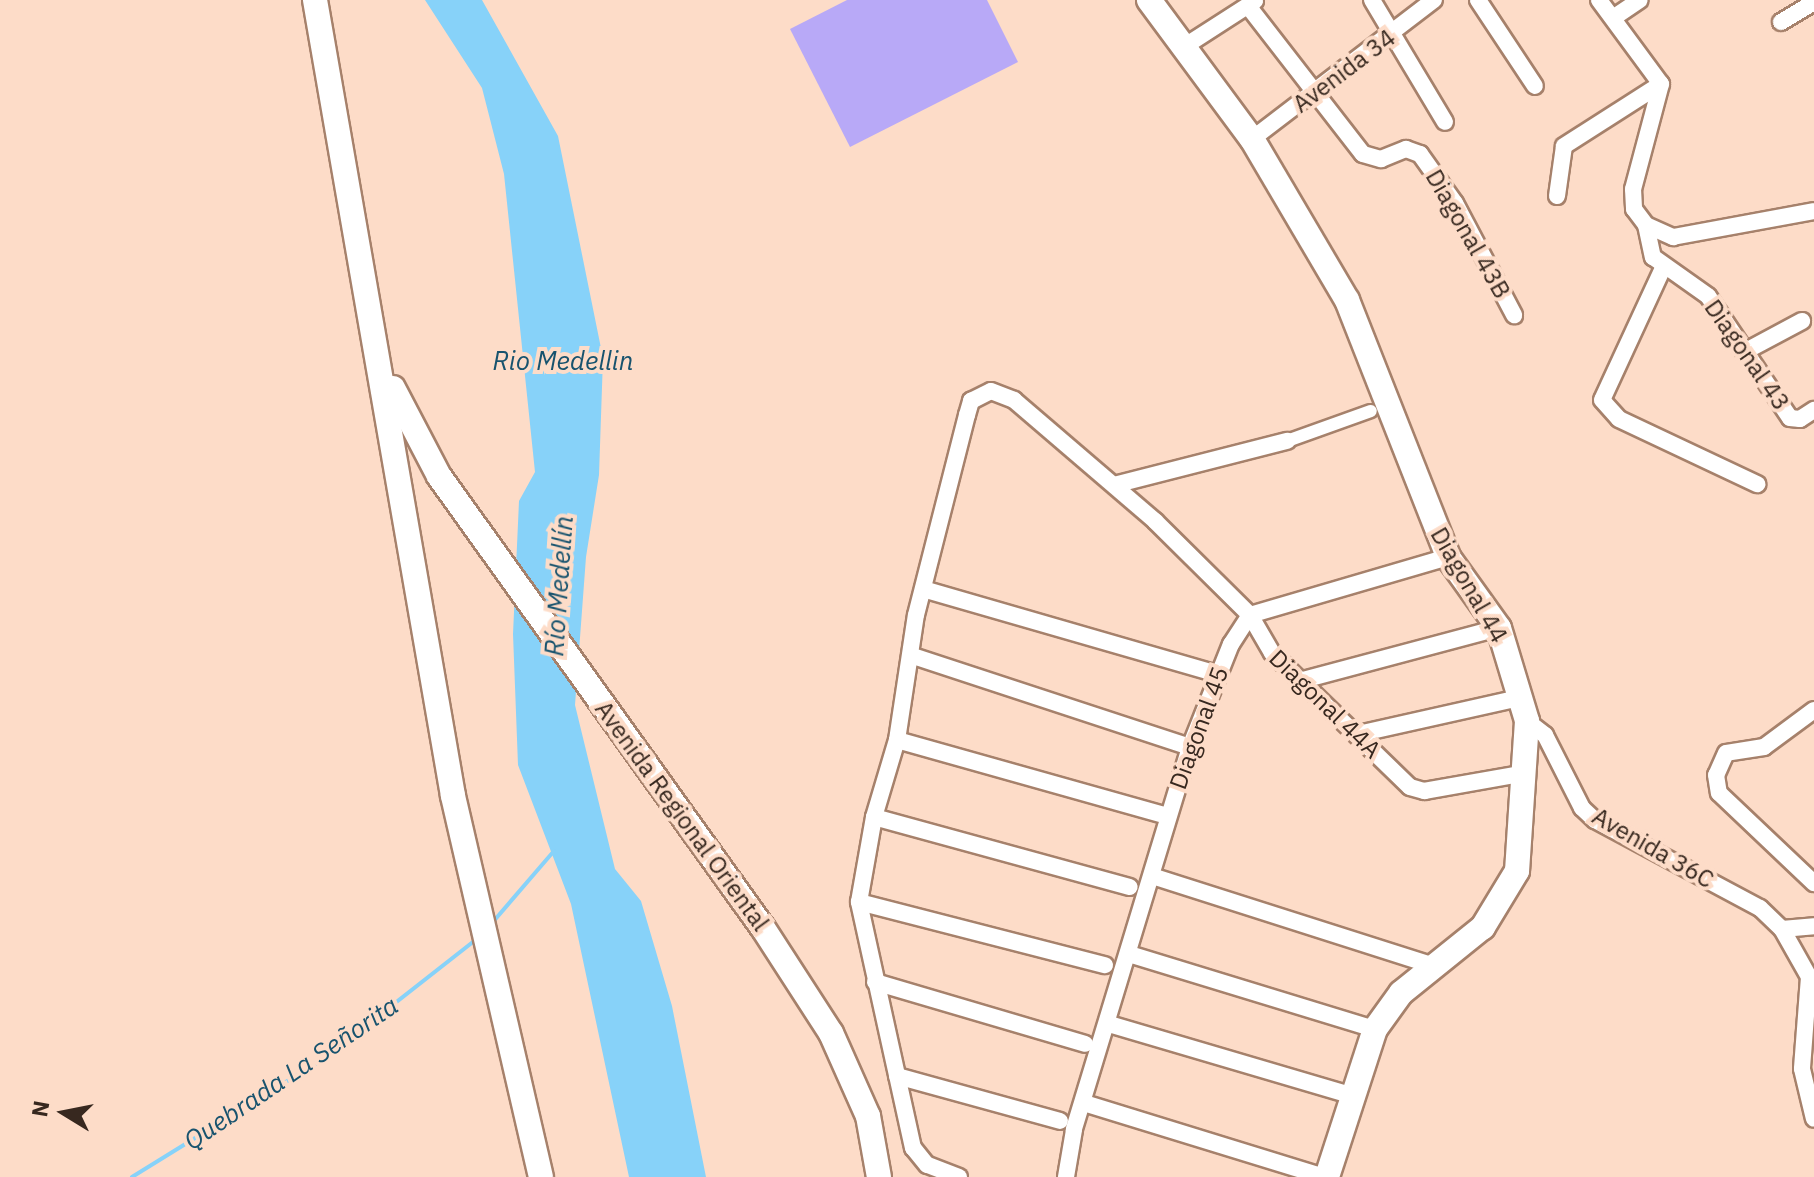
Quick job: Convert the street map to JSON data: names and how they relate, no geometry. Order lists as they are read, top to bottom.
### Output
{
  "streets": {
    "main road": ["Diagonal 44", "Avenida Regional Oriental"],
    "street": [
      "Avenida 34",
      "Diagonal 43B",
      "Diagonal 43",
      "Diagonal 44A",
      "Diagonal 45",
      "Avenida 36C"
    ]
  },
  "crossings": [
    ["Avenida 34", "Diagonal 43B"],
    ["Avenida 34", "Diagonal 44"],
    ["Diagonal 44", "Diagonal 44A"],
    ["Diagonal 44", "Avenida 36C"],
    ["Diagonal 44A", "Diagonal 45"]
  ],
  "water": ["Rio Medellin", "Río Medellín", "Quebrada La Señorita"],
  "north": "left"
}
